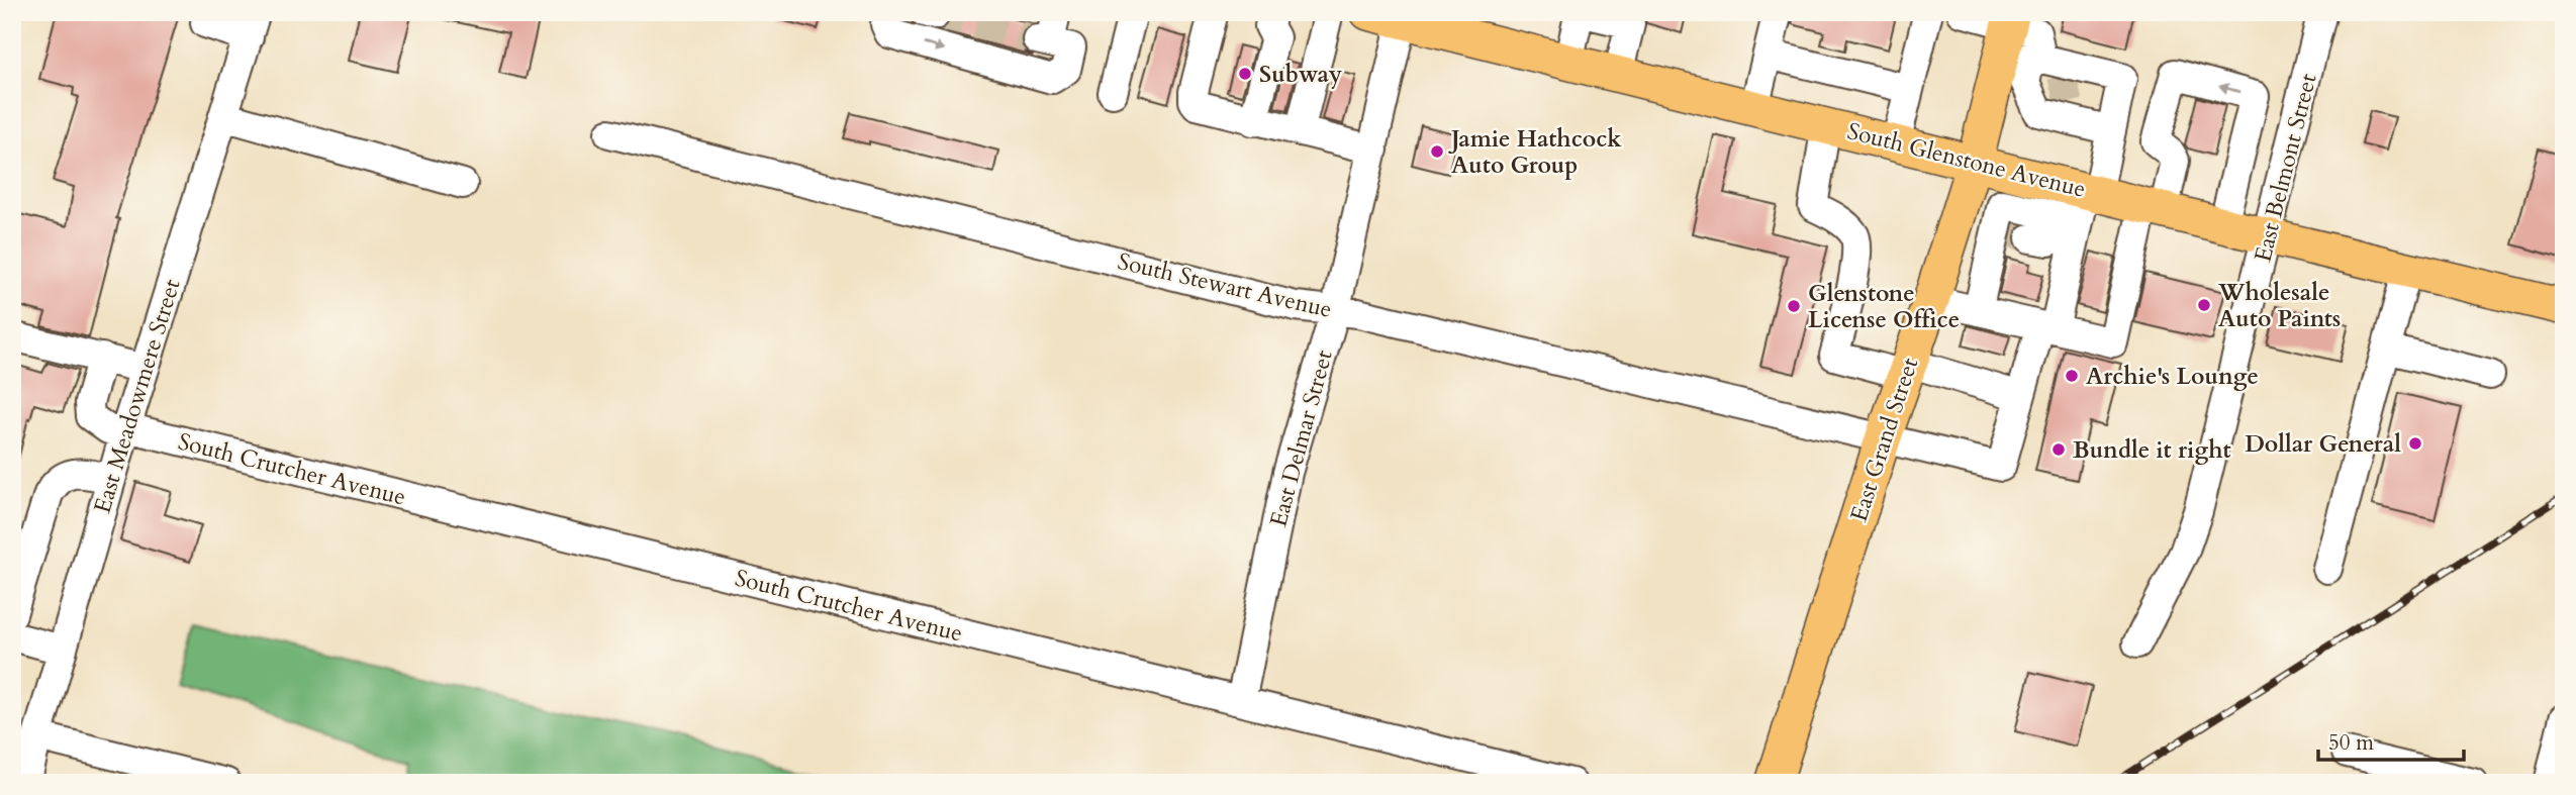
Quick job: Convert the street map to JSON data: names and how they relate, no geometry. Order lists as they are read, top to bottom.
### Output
{
  "streets": {
    "main road": ["South Glenstone Avenue", "East Grand Street"],
    "street": [
      "East Belmont Street",
      "South Stewart Avenue",
      "East Meadowmere Street",
      "East Delmar Street",
      "South Crutcher Avenue"
    ]
  },
  "crossings": [
    ["South Glenstone Avenue", "East Belmont Street"],
    ["South Glenstone Avenue", "East Delmar Street"],
    ["South Glenstone Avenue", "East Grand Street"],
    ["South Stewart Avenue", "East Delmar Street"],
    ["South Stewart Avenue", "East Grand Street"],
    ["East Meadowmere Street", "South Crutcher Avenue"],
    ["East Delmar Street", "South Crutcher Avenue"]
  ],
  "places": [
    "Subway",
    "Jamie Hathcock Auto Group",
    "Wholesale Auto Paints",
    "Glenstone License Office",
    "Archie's Lounge",
    "Dollar General",
    "Bundle it right"
  ],
  "scale_bar": "50 m"
}
